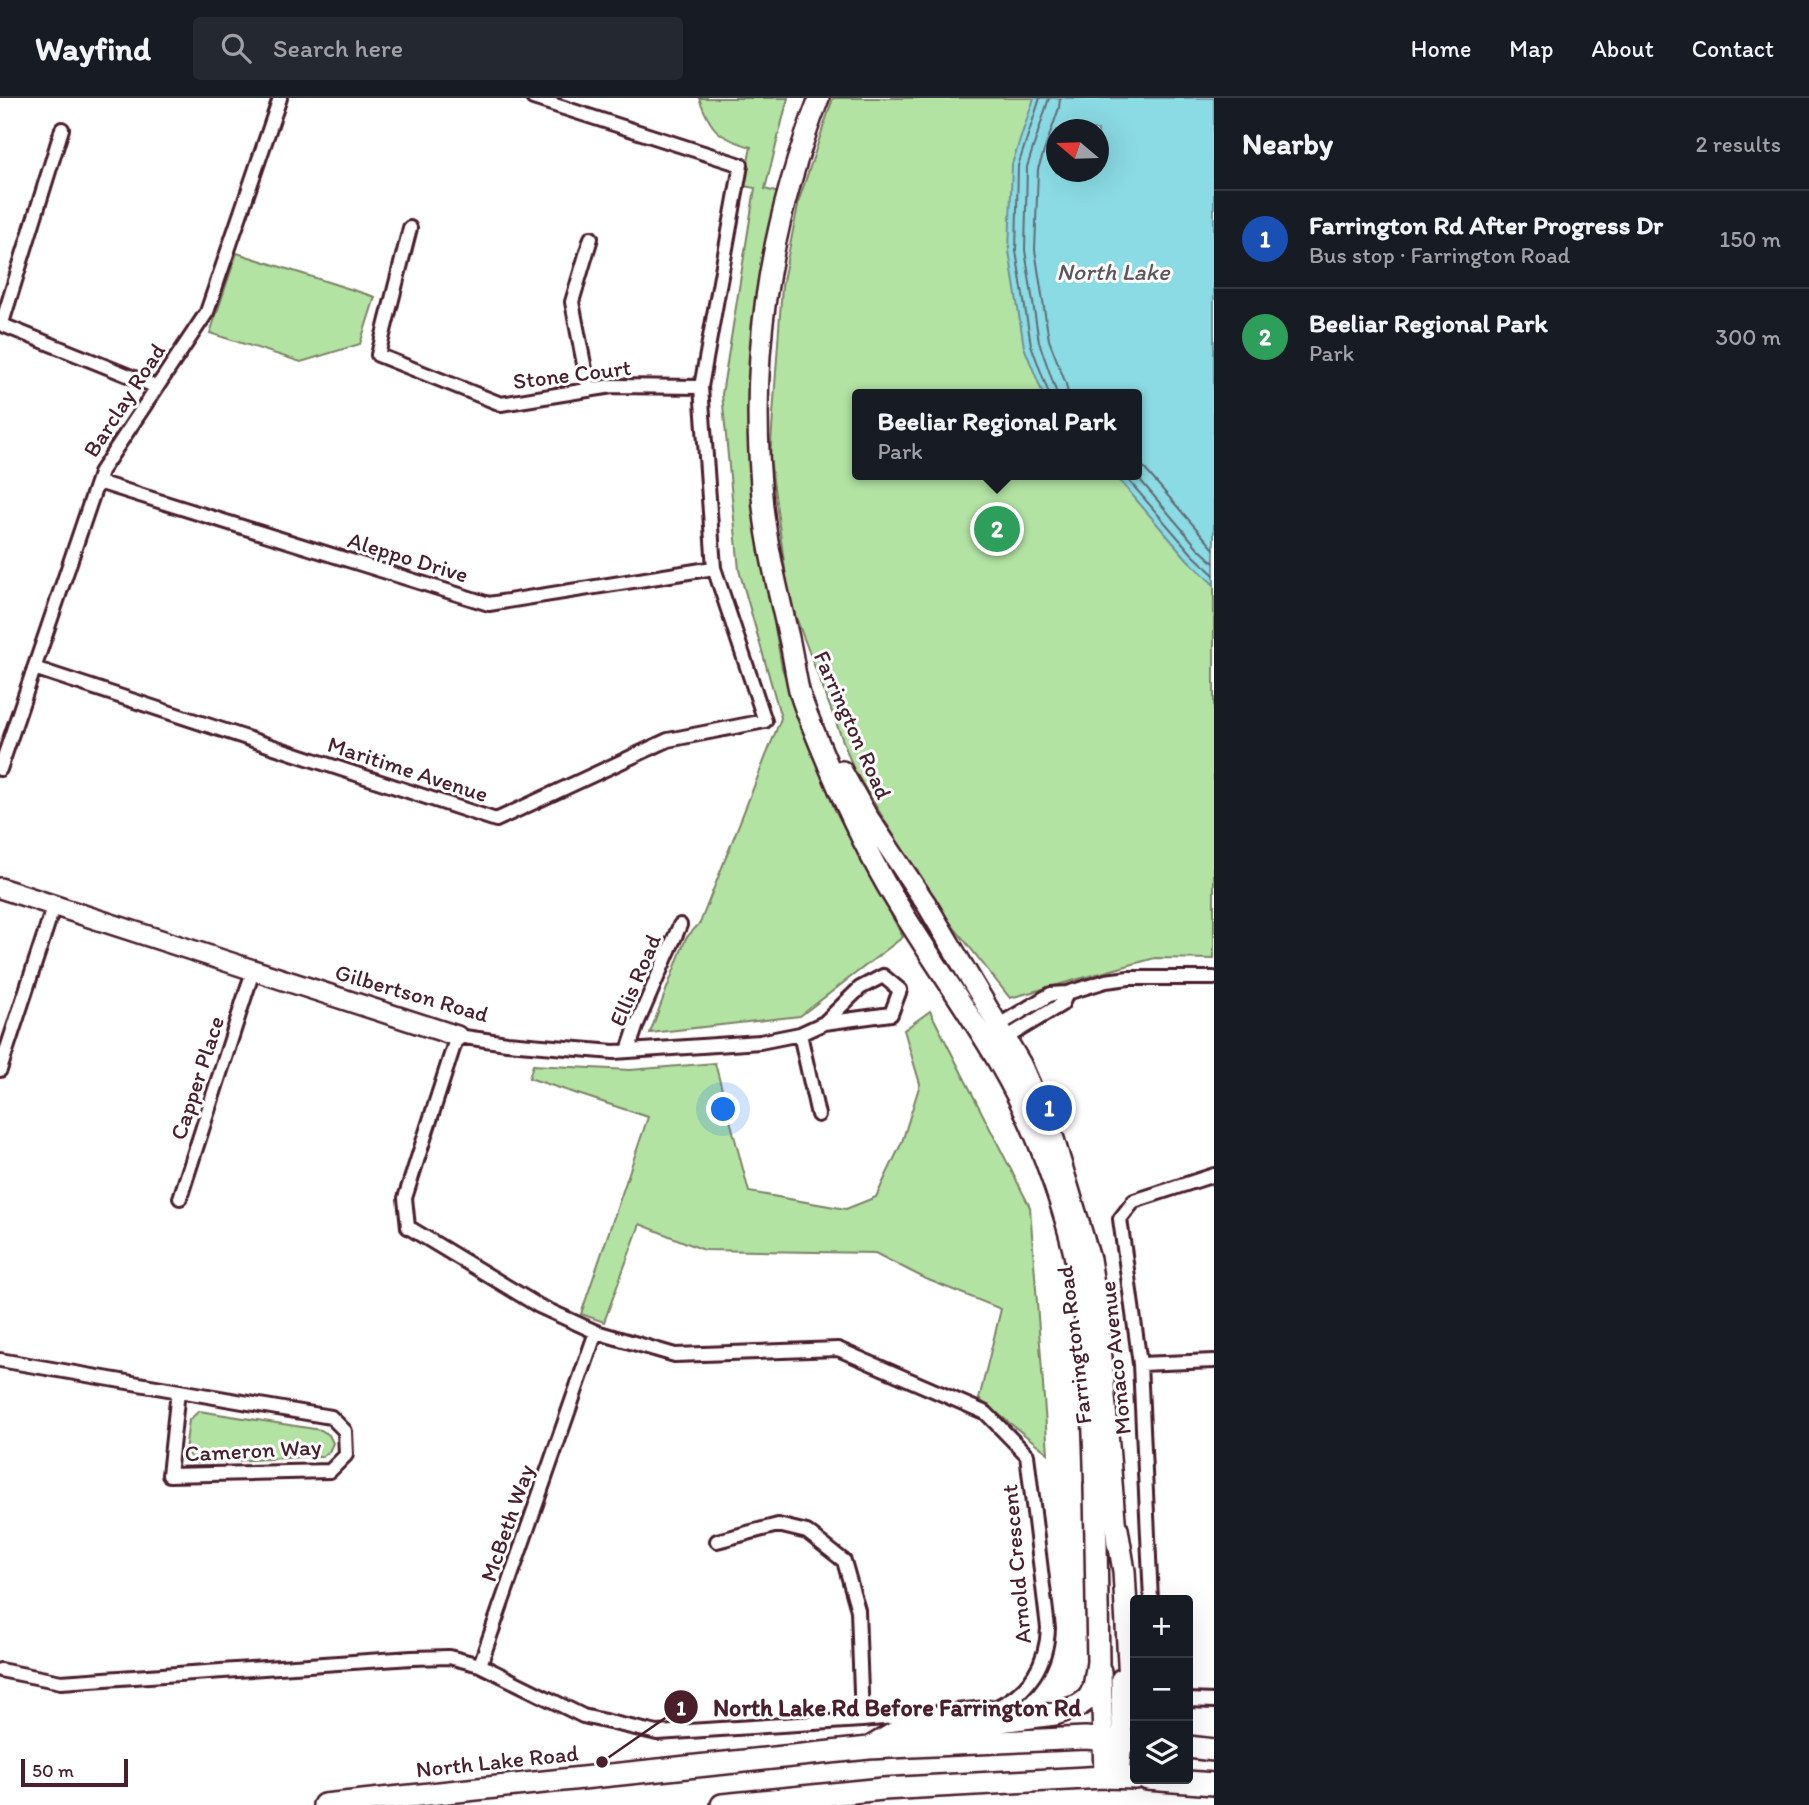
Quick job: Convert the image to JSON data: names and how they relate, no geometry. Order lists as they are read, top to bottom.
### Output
{
  "streets": {
    "main road": ["Farrington Road", "Gilbertson Road", "North Lake Road"],
    "street": [
      "Stone Court",
      "Barclay Road",
      "Aleppo Drive",
      "Maritime Avenue",
      "Ellis Road",
      "Capper Place",
      "Monaco Avenue",
      "Cameron Way",
      "McBeth Way",
      "Arnold Crescent"
    ]
  },
  "crossings": [
    ["Barclay Road", "Aleppo Drive"],
    ["Barclay Road", "Maritime Avenue"],
    ["Aleppo Drive", "Maritime Avenue"],
    ["Farrington Road", "North Lake Road"],
    ["Ellis Road", "Gilbertson Road"],
    ["Gilbertson Road", "Capper Place"],
    ["McBeth Way", "Arnold Crescent"]
  ],
  "water": ["North Lake"],
  "places": ["North Lake Rd Before Farrington Rd"],
  "scale_bar": "50 m",
  "north": "left",
  "page": {
    "header": "Wayfind",
    "search": "Search here",
    "nav": [
      "Home",
      "Map",
      "About",
      "Contact"
    ],
    "heading": ["Nearby", "2 results"],
    "list": [
      {
        "mark": "1",
        "name": "Farrington Rd After Progress Dr",
        "note": "Bus stop · Farrington Road",
        "value": "150 m"
      },
      {
        "mark": "2",
        "name": "Beeliar Regional Park",
        "note": "Park",
        "value": "300 m"
      }
    ],
    "popup": ["Beeliar Regional Park", "Park"],
    "pins": ["2", "1"],
    "map_buttons": ["+", "−"],
    "scale": "50 m"
  }
}
